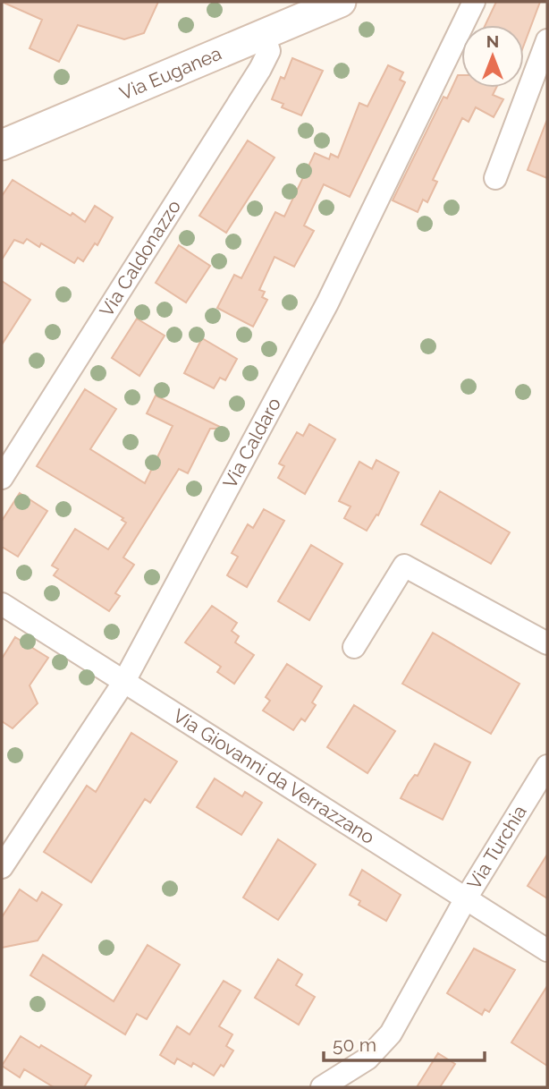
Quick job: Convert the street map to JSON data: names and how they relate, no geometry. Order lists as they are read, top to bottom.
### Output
{
  "streets": {
    "street": [
      "Via Euganea",
      "Via Caldonazzo",
      "Via Caldaro",
      "Via Giovanni da Verrazzano",
      "Via Turchia"
    ]
  },
  "crossings": [
    ["Via Euganea", "Via Caldonazzo"],
    ["Via Caldaro", "Via Giovanni da Verrazzano"],
    ["Via Giovanni da Verrazzano", "Via Turchia"]
  ],
  "scale_bar": "50 m",
  "north": "top"
}
